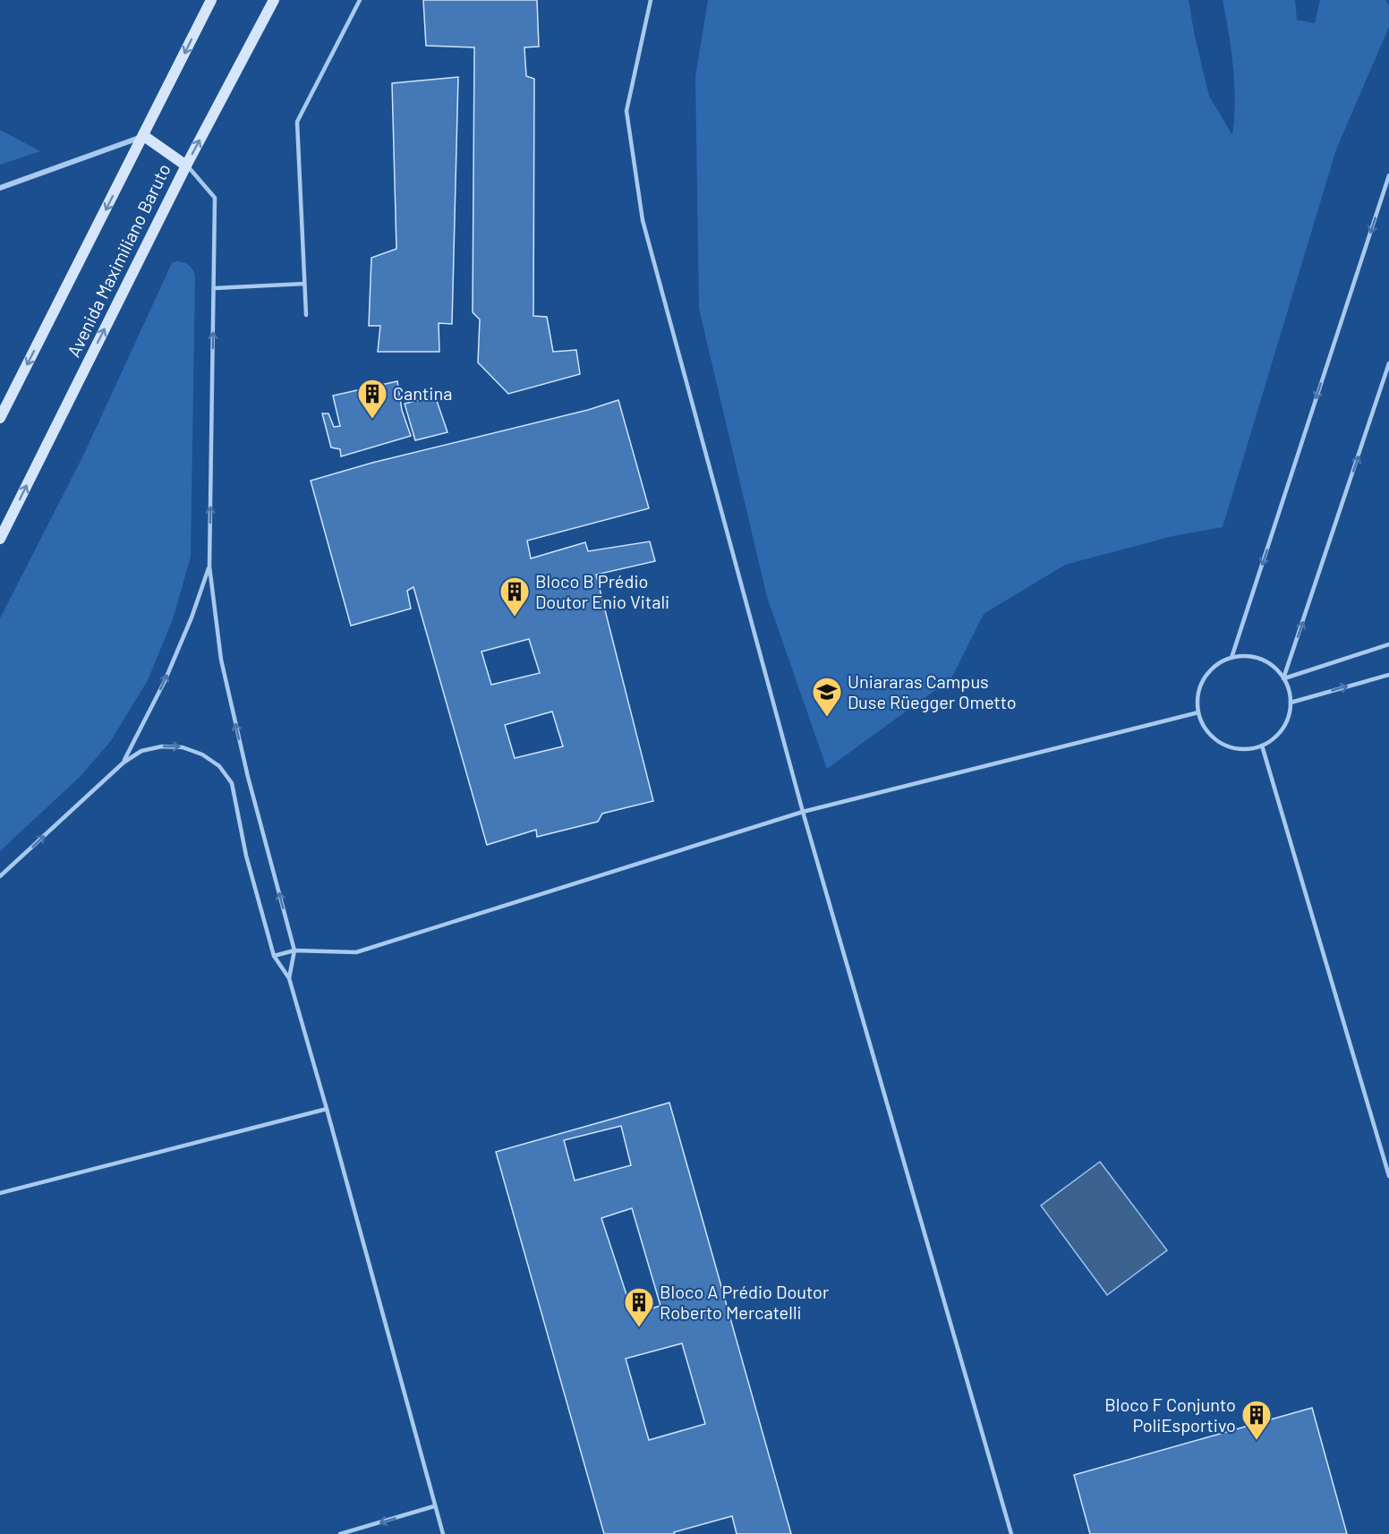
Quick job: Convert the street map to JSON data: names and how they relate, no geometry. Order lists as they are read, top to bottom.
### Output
{
  "streets": {
    "street": ["Avenida Maximiliano Baruto"]
  },
  "places": {
    "building": [
      "Cantina",
      "Bloco B Prédio Doutor Enio Vitali",
      "Bloco A Prédio Doutor Roberto Mercatelli",
      "Bloco F Conjunto PoliEsportivo"
    ],
    "school or university": ["Uniararas Campus Duse Rüegger Ometto"]
  }
}
